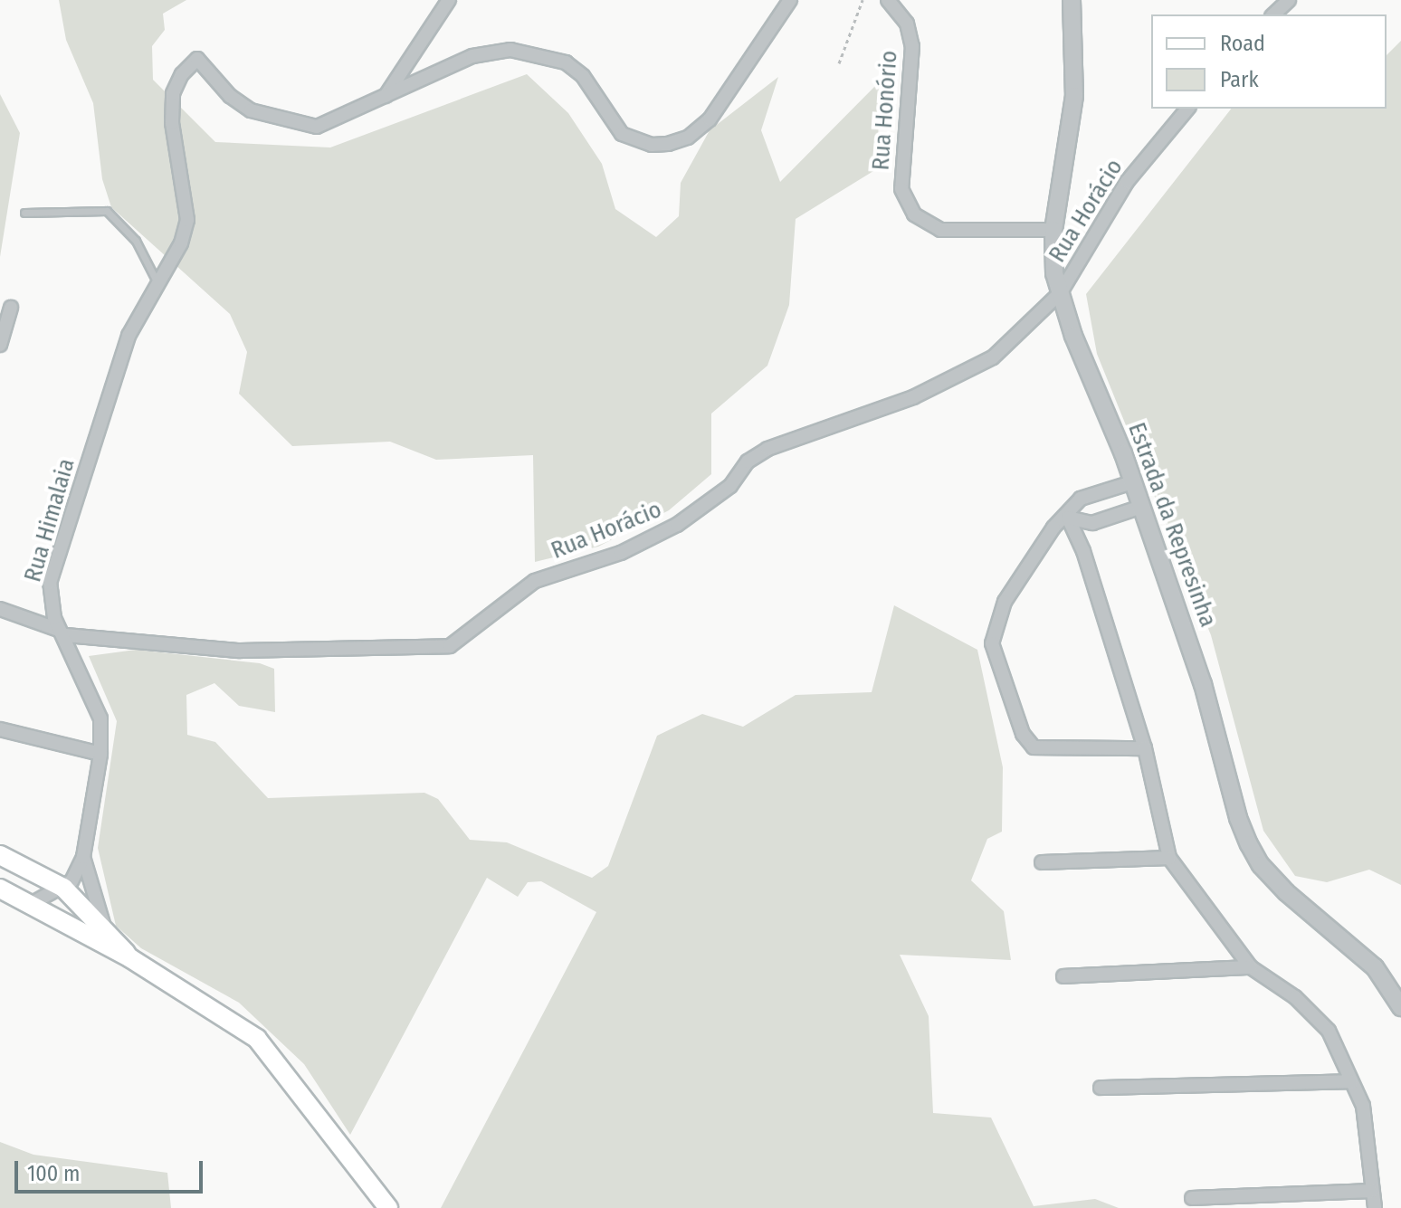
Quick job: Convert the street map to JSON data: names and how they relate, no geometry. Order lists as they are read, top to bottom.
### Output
{
  "streets": {
    "street": [
      "Rua Honório",
      "Rua Horácio",
      "Rua Himalaia",
      "Estrada da Represinha"
    ]
  },
  "crossings": [
    ["Rua Honório", "Estrada da Represinha"],
    ["Rua Horácio", "Rua Himalaia"],
    ["Rua Horácio", "Estrada da Represinha"]
  ],
  "legend": ["Road", "Park"],
  "scale_bar": "100 m"
}
